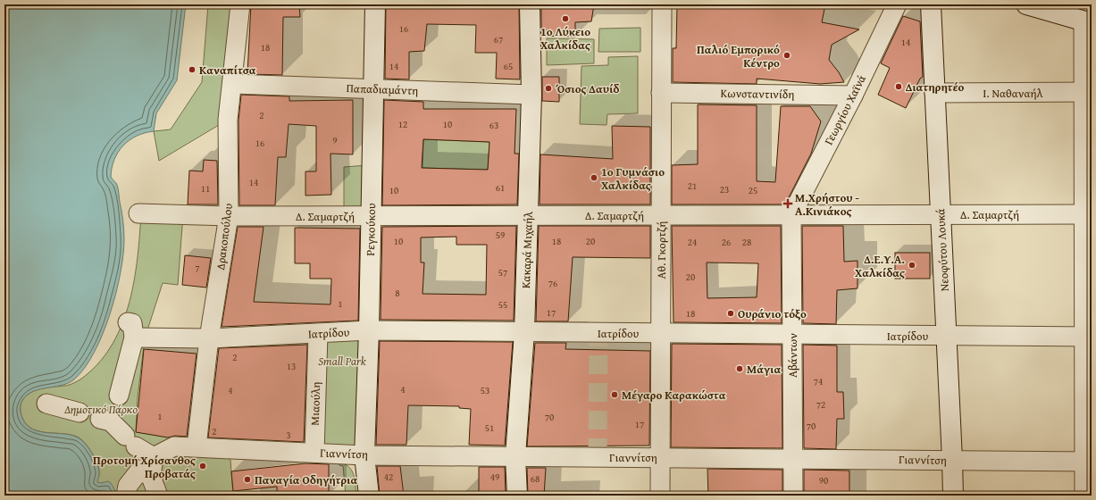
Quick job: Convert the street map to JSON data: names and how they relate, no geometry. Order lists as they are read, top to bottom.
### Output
{
  "streets": {
    "main road": ["Ρεγκούκου", "Κακαρά Μιχαήλ", "Νεοφύτου Λουκά"],
    "street": [
      "Παπαδιαμάντη",
      "Ι. Ναθαναήλ",
      "Κωνσταντινίδη",
      "Γεωργίου Χαϊνά",
      "Δ. Σαμαρτζή",
      "Δρακοπούλου",
      "Αθ. Γκορτζή",
      "Ιατρίδου",
      "Αβάντων",
      "Μιαούλη",
      "Γιαννίτση"
    ]
  },
  "crossings": [
    ["Παπαδιαμάντη", "Ρεγκούκου"],
    ["Παπαδιαμάντη", "Δρακοπούλου"],
    ["Παπαδιαμάντη", "Κακαρά Μιχαήλ"],
    ["Ι. Ναθαναήλ", "Νεοφύτου Λουκά"],
    ["Κωνσταντινίδη", "Γεωργίου Χαϊνά"],
    ["Κωνσταντινίδη", "Αθ. Γκορτζή"],
    ["Γεωργίου Χαϊνά", "Δ. Σαμαρτζή"],
    ["Γεωργίου Χαϊνά", "Αβάντων"],
    ["Δ. Σαμαρτζή", "Ρεγκούκου"],
    ["Δ. Σαμαρτζή", "Δρακοπούλου"],
    ["Δ. Σαμαρτζή", "Κακαρά Μιχαήλ"],
    ["Δ. Σαμαρτζή", "Αθ. Γκορτζή"],
    ["Δ. Σαμαρτζή", "Νεοφύτου Λουκά"],
    ["Δ. Σαμαρτζή", "Αβάντων"],
    ["Ρεγκούκου", "Ιατρίδου"],
    ["Ρεγκούκου", "Γιαννίτση"],
    ["Δρακοπούλου", "Ιατρίδου"],
    ["Δρακοπούλου", "Γιαννίτση"],
    ["Κακαρά Μιχαήλ", "Ιατρίδου"],
    ["Κακαρά Μιχαήλ", "Γιαννίτση"],
    ["Αθ. Γκορτζή", "Ιατρίδου"],
    ["Αθ. Γκορτζή", "Γιαννίτση"],
    ["Νεοφύτου Λουκά", "Ιατρίδου"],
    ["Νεοφύτου Λουκά", "Γιαννίτση"],
    ["Ιατρίδου", "Αβάντων"],
    ["Ιατρίδου", "Μιαούλη"],
    ["Ιατρίδου", "Γιαννίτση"],
    ["Αβάντων", "Γιαννίτση"],
    ["Μιαούλη", "Γιαννίτση"]
  ],
  "parks": ["Small Park", "Δημοτικό Πάρκο"],
  "places": {
    "other": [
      "1ο Λύκειο Χαλκίδας",
      "Παλιό Εμπορικό Κέντρο",
      "Καναπίτσα",
      "Διατηρητέο",
      "Όσιος Δαυίδ",
      "1ο Γυμνάσιο Χαλκίδας",
      "Δ.Ε.Υ.Α. Χαλκίδας",
      "Ουράνιο τόξο",
      "Μάγια",
      "Μέγαρο Καρακώστα",
      "Προτομή Χρίσανθος Προβατάς",
      "Παναγία Οδηγήτρια"
    ],
    "health": ["Μ.Χρήστου - Α.Κινιάκος"]
  },
  "house_numbers": [
    "16",
    "67",
    "14",
    "18",
    "14",
    "65",
    "2",
    "12",
    "10",
    "63",
    "9",
    "16",
    "14",
    "21",
    "61",
    "11",
    "23",
    "10",
    "25",
    "59",
    "10",
    "18",
    "20",
    "24",
    "26",
    "28",
    "7",
    "57",
    "20",
    "76",
    "8",
    "1",
    "55",
    "17",
    "18",
    "2",
    "13",
    "74",
    "4",
    "4",
    "53",
    "72",
    "1",
    "70",
    "17",
    "70",
    "51",
    "2",
    "3",
    "42",
    "49",
    "68",
    "90"
  ]
}
